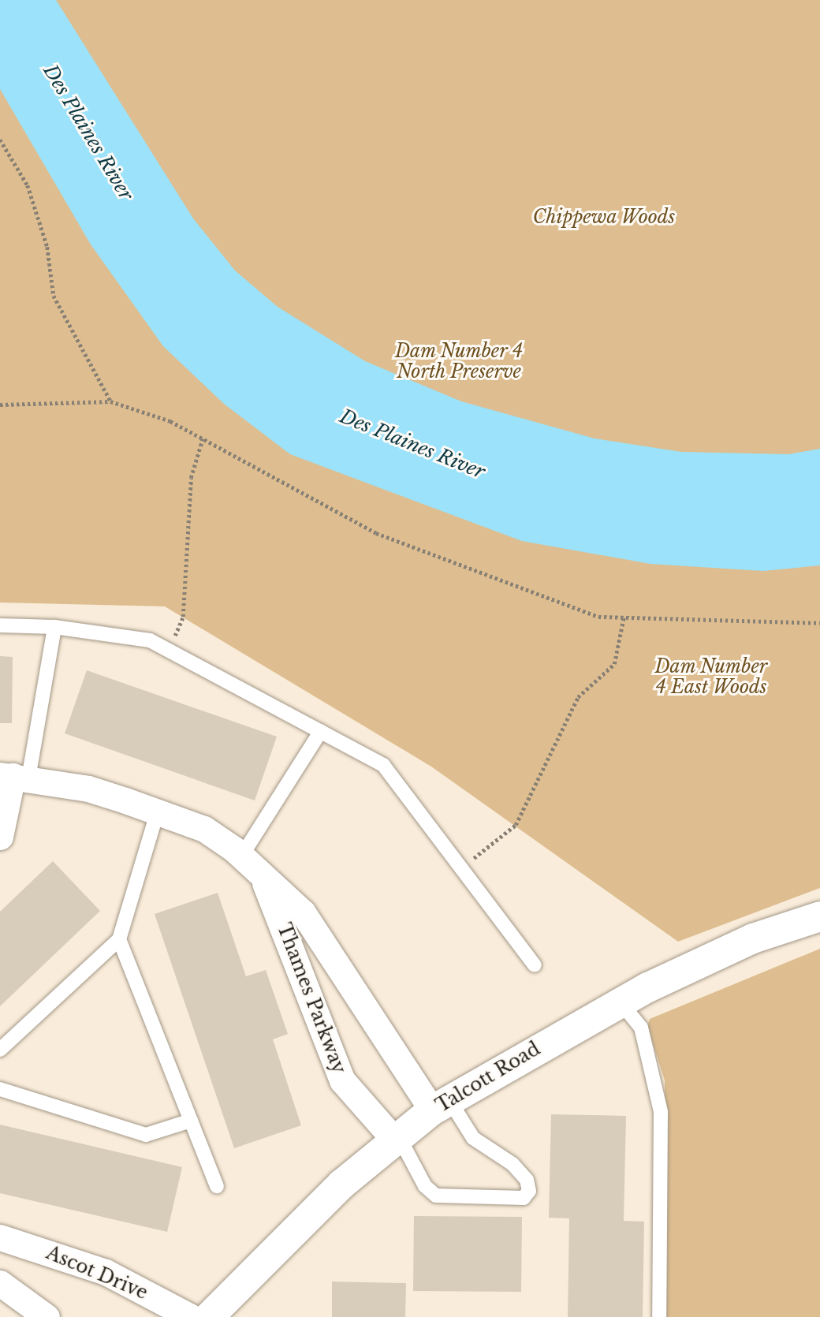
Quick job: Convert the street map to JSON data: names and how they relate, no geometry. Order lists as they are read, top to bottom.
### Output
{
  "streets": {
    "main road": ["Talcott Road"],
    "street": ["Thames Parkway", "Ascot Drive"]
  },
  "crossings": [
    ["Thames Parkway", "Talcott Road"]
  ],
  "water": ["Des Plaines River"],
  "parks": ["Chippewa Woods", "Dam Number 4 North Preserve", "Dam Number 4 East Woods"]
}
